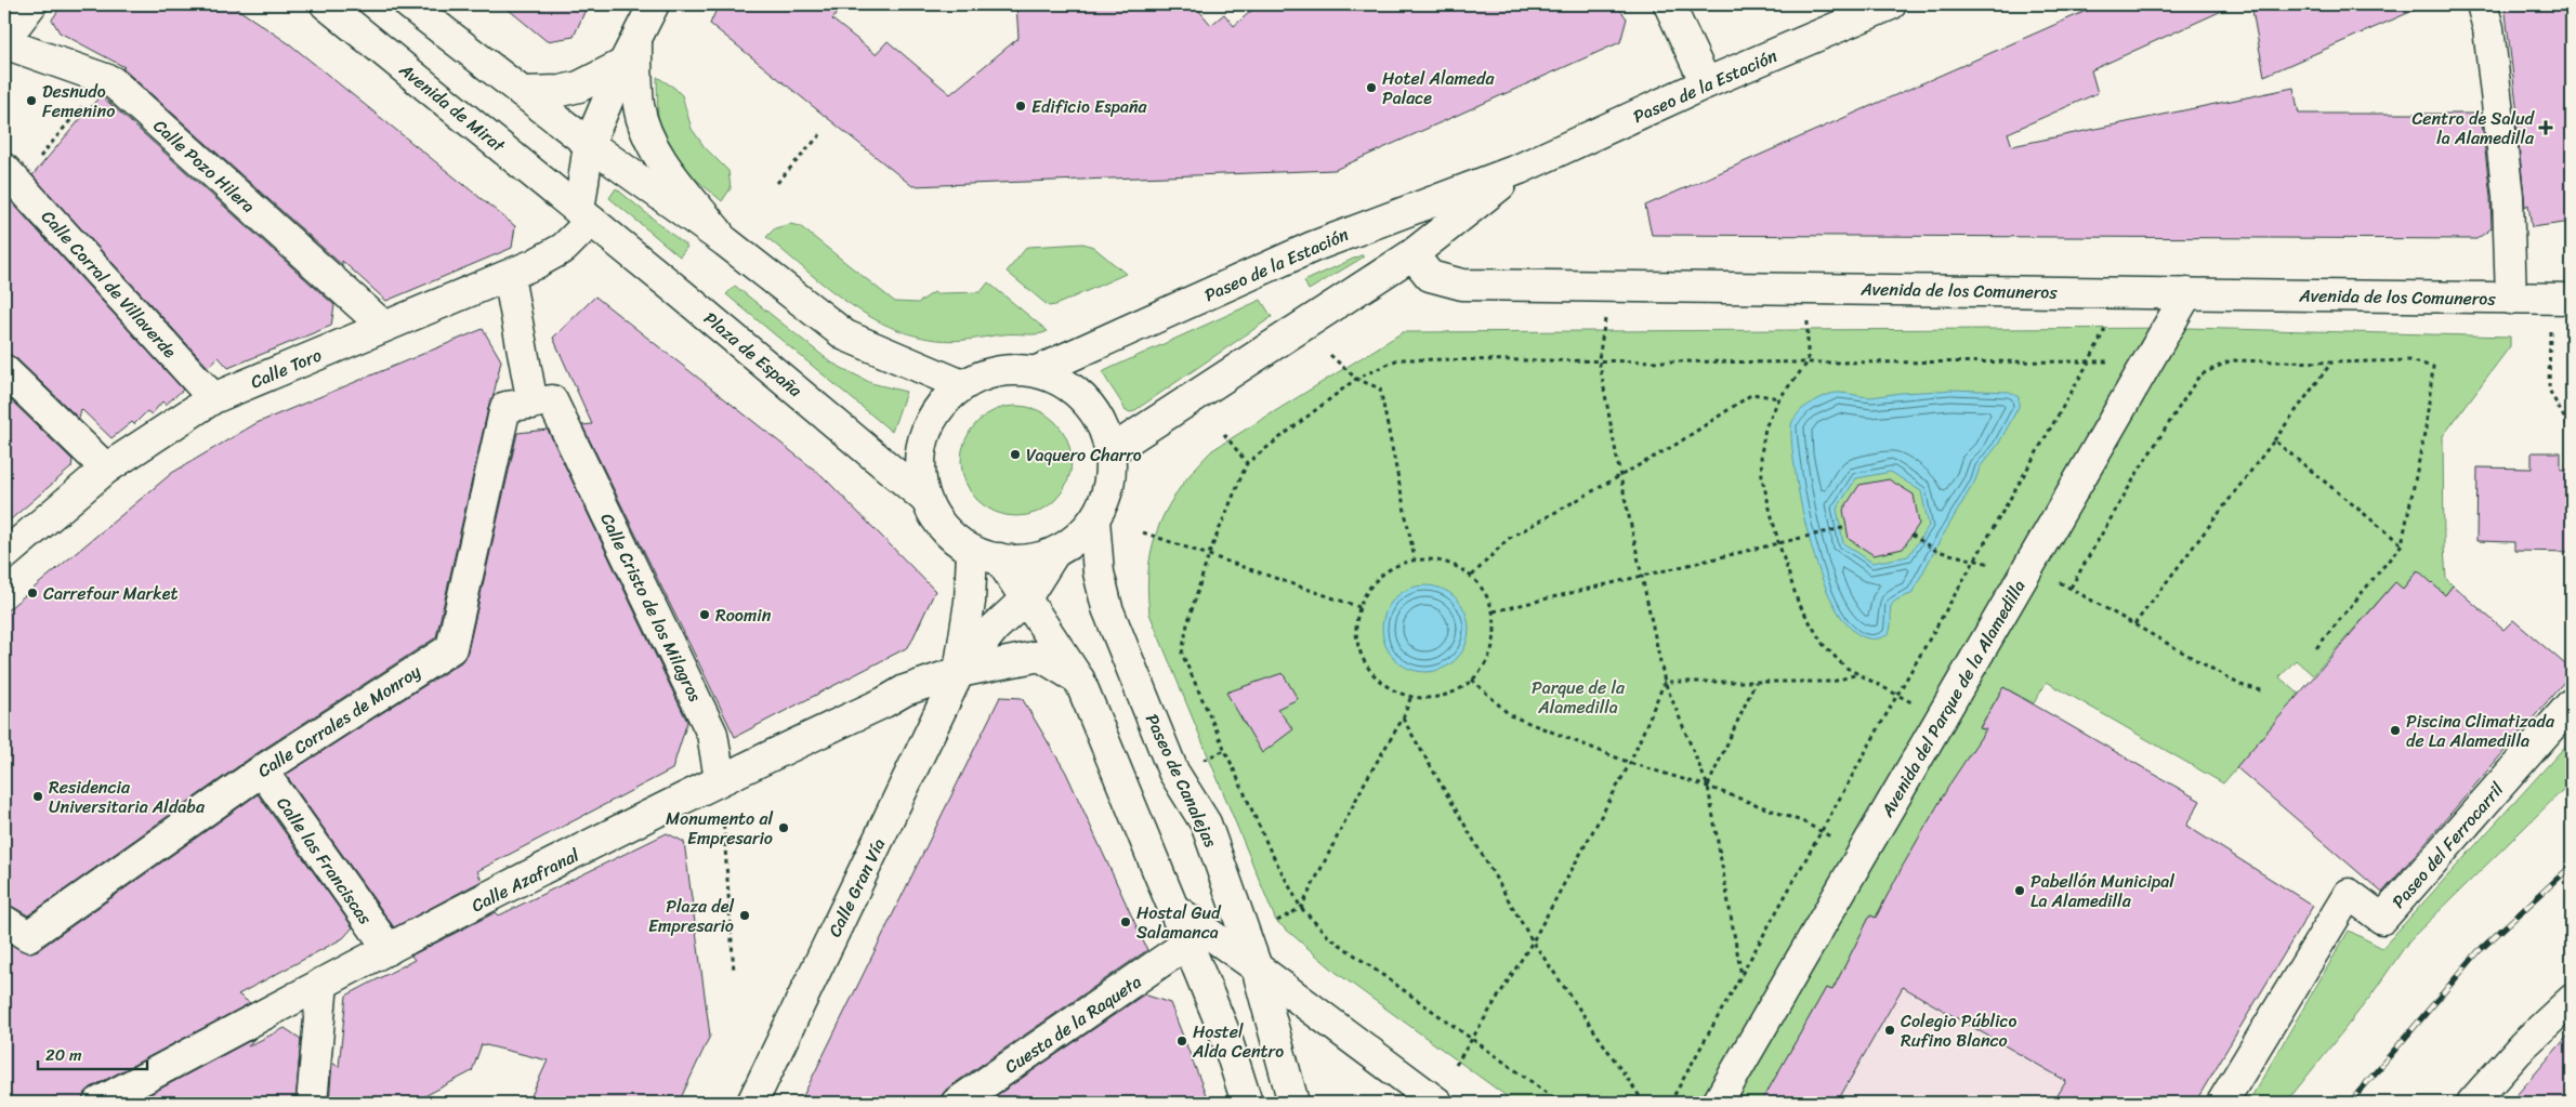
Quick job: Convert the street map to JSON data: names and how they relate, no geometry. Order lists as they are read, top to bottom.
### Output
{
  "streets": {
    "main road": [
      "Paseo de la Estación",
      "Avenida de Mirat",
      "Calle Pozo Hilera",
      "Calle Corral de Villaverde",
      "Avenida de los Comuneros",
      "Plaza de España",
      "Calle Toro",
      "Calle Cristo de los Milagros",
      "Avenida del Parque de la Alamedilla",
      "Calle Corrales de Monroy",
      "Paseo de Canalejas",
      "Paseo del Ferrocarril",
      "Calle las Franciscas",
      "Calle Azafranal",
      "Calle Gran Vía",
      "Cuesta de la Raqueta"
    ]
  },
  "crossings": [
    ["Paseo de la Estación", "Avenida de los Comuneros"],
    ["Paseo de la Estación", "Plaza de España"],
    ["Paseo de la Estación", "Paseo de Canalejas"],
    ["Paseo de la Estación", "Calle Gran Vía"],
    ["Avenida de Mirat", "Plaza de España"],
    ["Avenida de Mirat", "Calle Toro"],
    ["Calle Pozo Hilera", "Calle Toro"],
    ["Calle Corral de Villaverde", "Calle Toro"],
    ["Avenida de los Comuneros", "Avenida del Parque de la Alamedilla"],
    ["Plaza de España", "Calle Toro"],
    ["Plaza de España", "Paseo de Canalejas"],
    ["Plaza de España", "Calle Gran Vía"],
    ["Calle Cristo de los Milagros", "Calle Corrales de Monroy"],
    ["Calle Cristo de los Milagros", "Calle Azafranal"],
    ["Calle Corrales de Monroy", "Calle las Franciscas"],
    ["Paseo de Canalejas", "Calle Gran Vía"],
    ["Calle las Franciscas", "Calle Azafranal"],
    ["Calle Azafranal", "Calle Gran Vía"]
  ],
  "parks": ["Parque de la Alamedilla"],
  "places": {
    "other": [
      "Hotel Alameda Palace",
      "Desnudo Femenino",
      "Edificio España",
      "Vaquero Charro",
      "Carrefour Market",
      "Roomin",
      "Piscina Climatizada de La Alamedilla",
      "Residencia Universitaria Aldaba",
      "Monumento al Empresario",
      "Pabellón Municipal La Alamedilla",
      "Plaza del Empresario",
      "Hostal Gud Salamanca",
      "Colegio Público Rufino Blanco",
      "Hostel Alda Centro"
    ],
    "health": ["Centro de Salud la Alamedilla"]
  },
  "scale_bar": "20 m"
}
